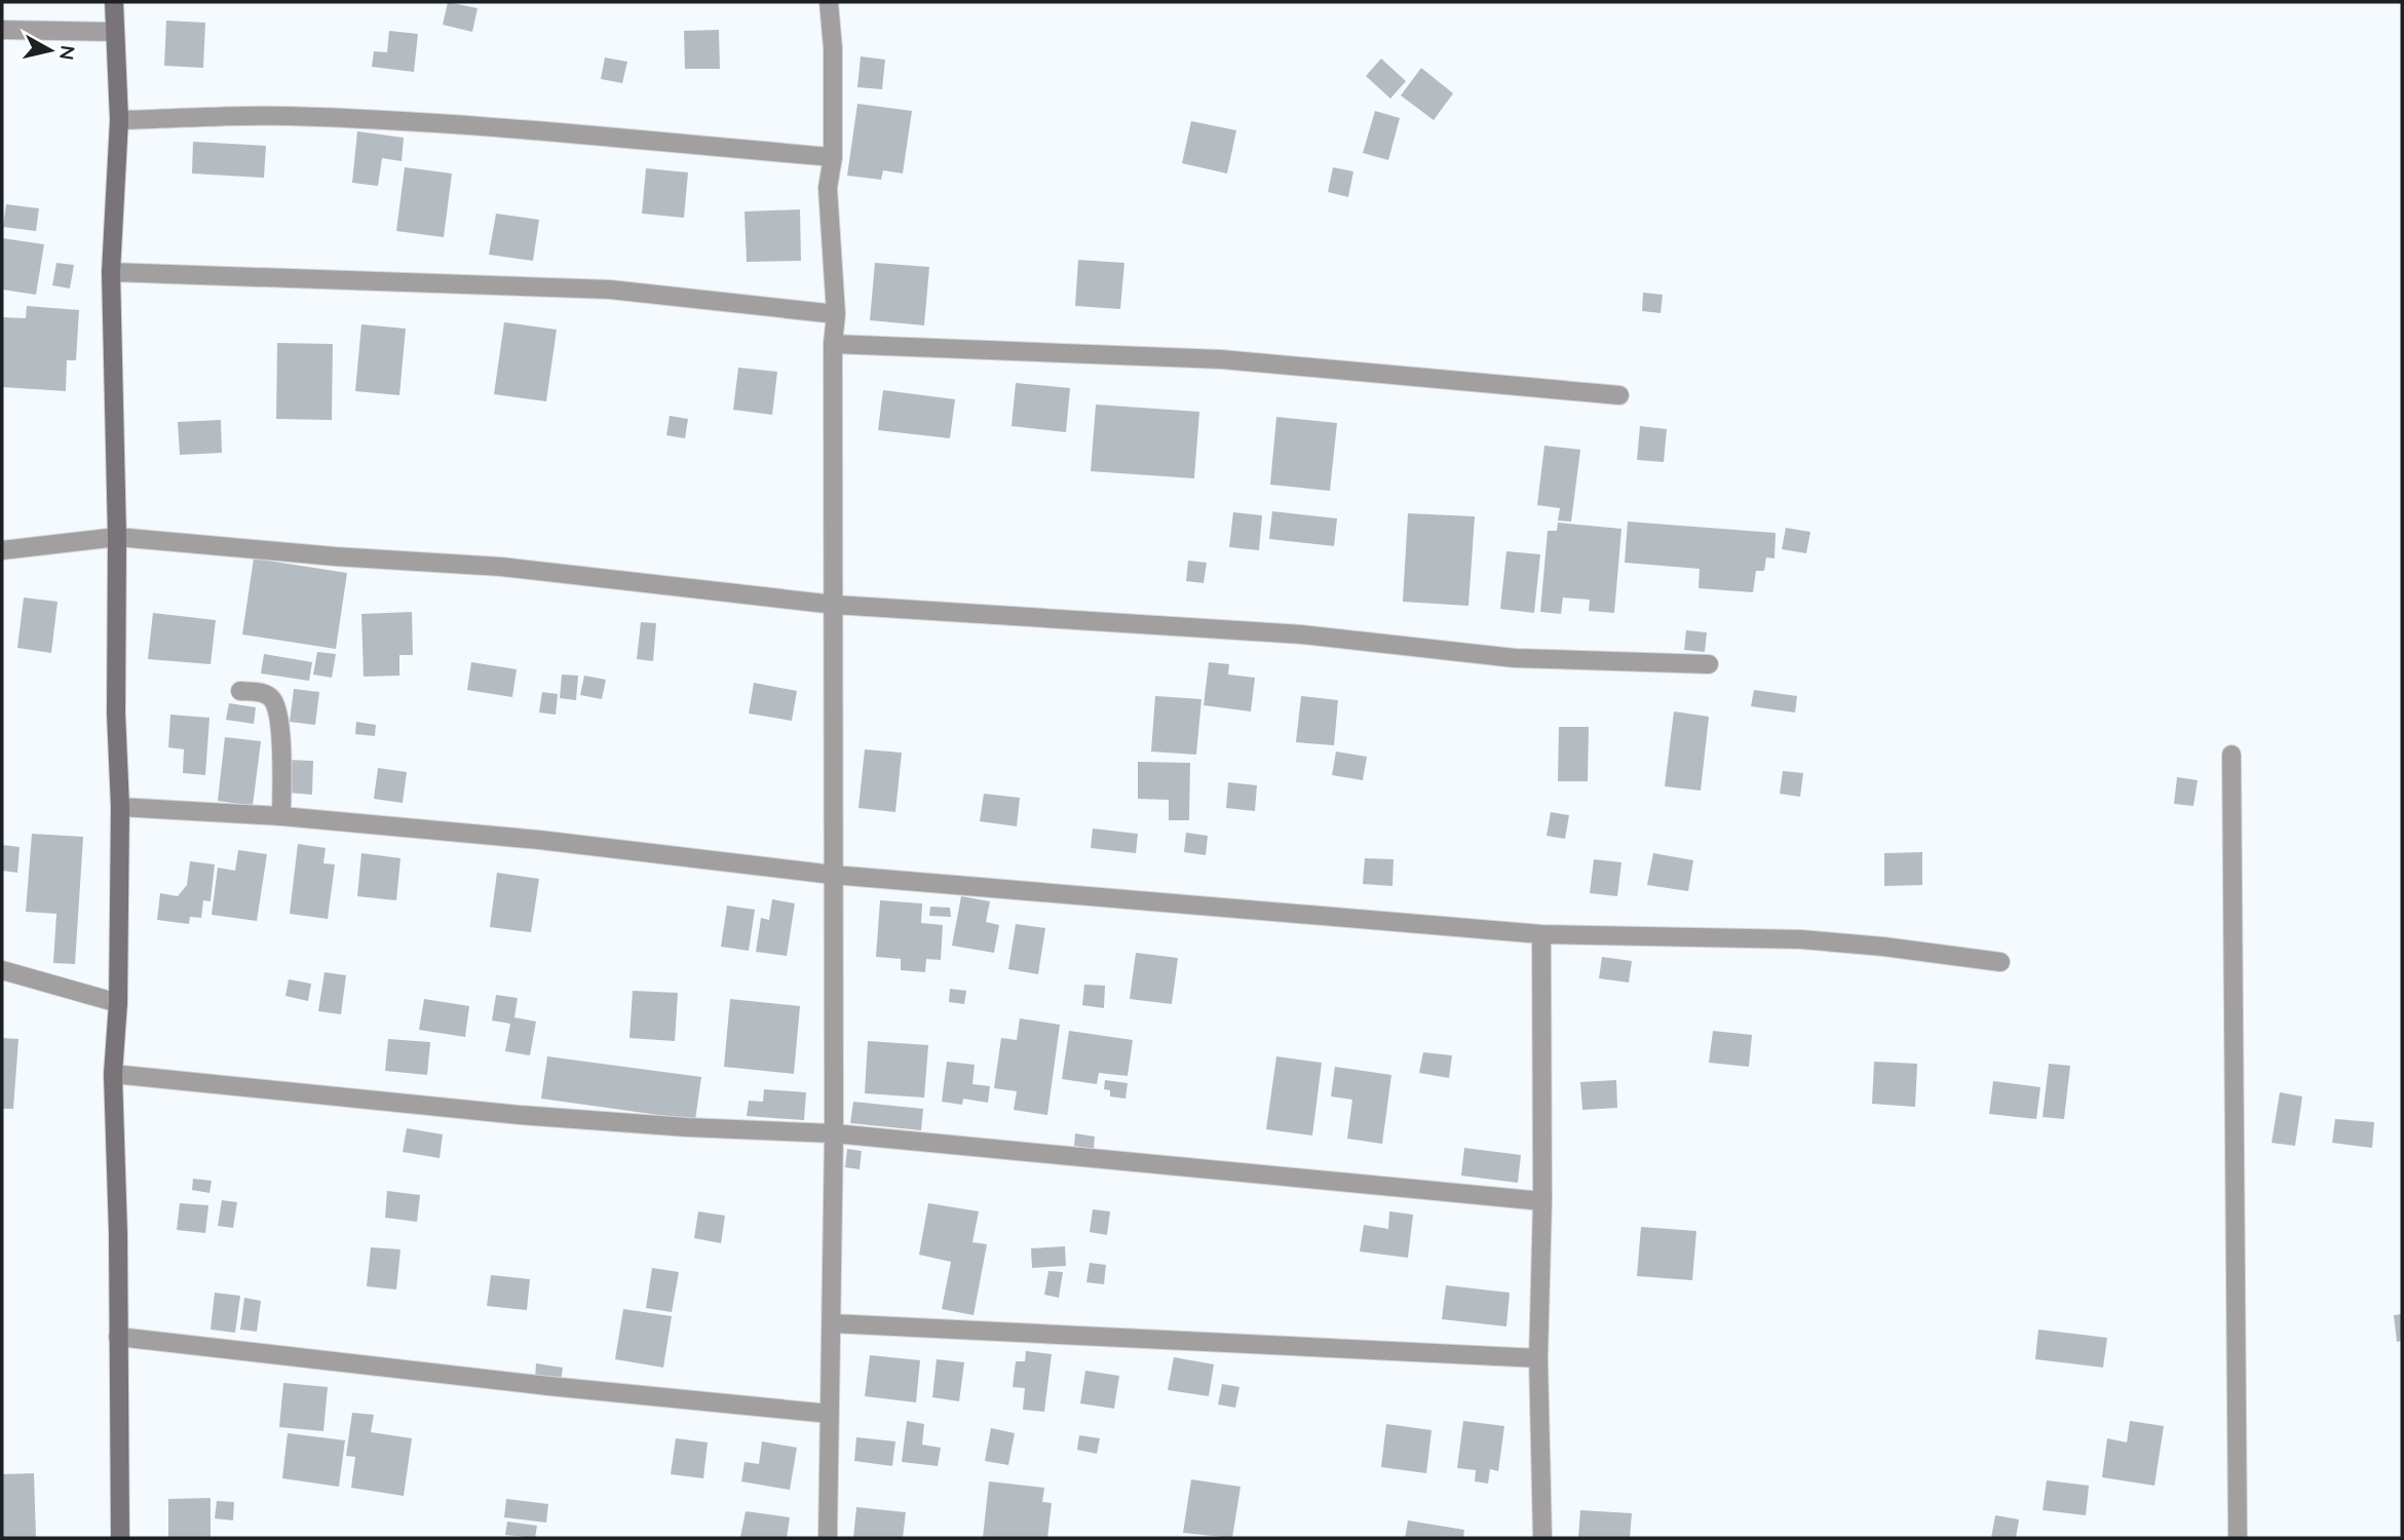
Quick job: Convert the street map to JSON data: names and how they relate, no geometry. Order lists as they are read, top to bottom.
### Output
{
  "north": "right"
}
